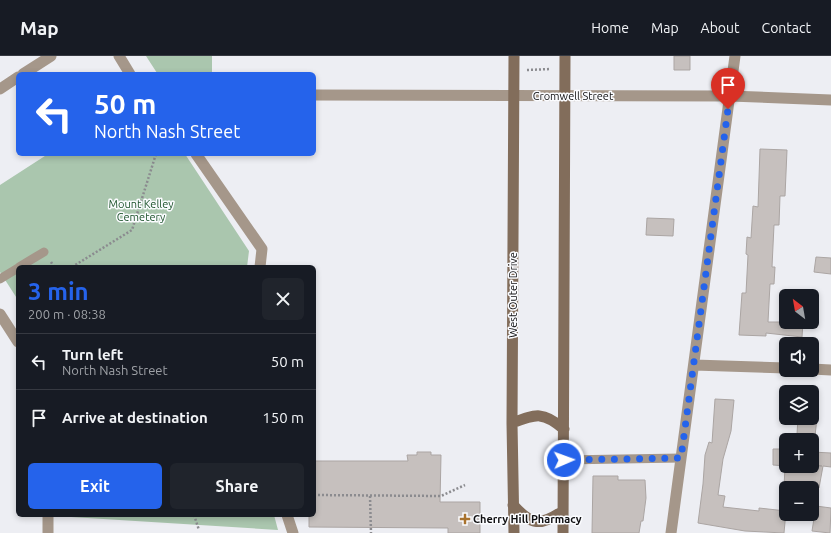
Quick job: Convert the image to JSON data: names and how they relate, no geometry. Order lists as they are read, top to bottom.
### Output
{
  "streets": {
    "main road": ["West Outer Drive"],
    "street": ["Cromwell Street"]
  },
  "crossings": [
    ["Cromwell Street", "West Outer Drive"]
  ],
  "parks": ["Mount Kelley Cemetery"],
  "places": {
    "health": ["Cherry Hill Pharmacy"]
  },
  "north": "top left",
  "page": {
    "header": "Map",
    "nav": [
      "Home",
      "Map",
      "About",
      "Contact"
    ],
    "turn": ["50 m", "North Nash Street"],
    "heading": ["3 min", "200 m · 08:38"],
    "map_buttons": ["+", "−"],
    "list": [
      {
        "name": "Turn left",
        "note": "North Nash Street",
        "value": "50 m"
      },
      {
        "name": "Arrive at destination",
        "value": "150 m"
      }
    ],
    "buttons": ["Exit", "Share"]
  }
}
